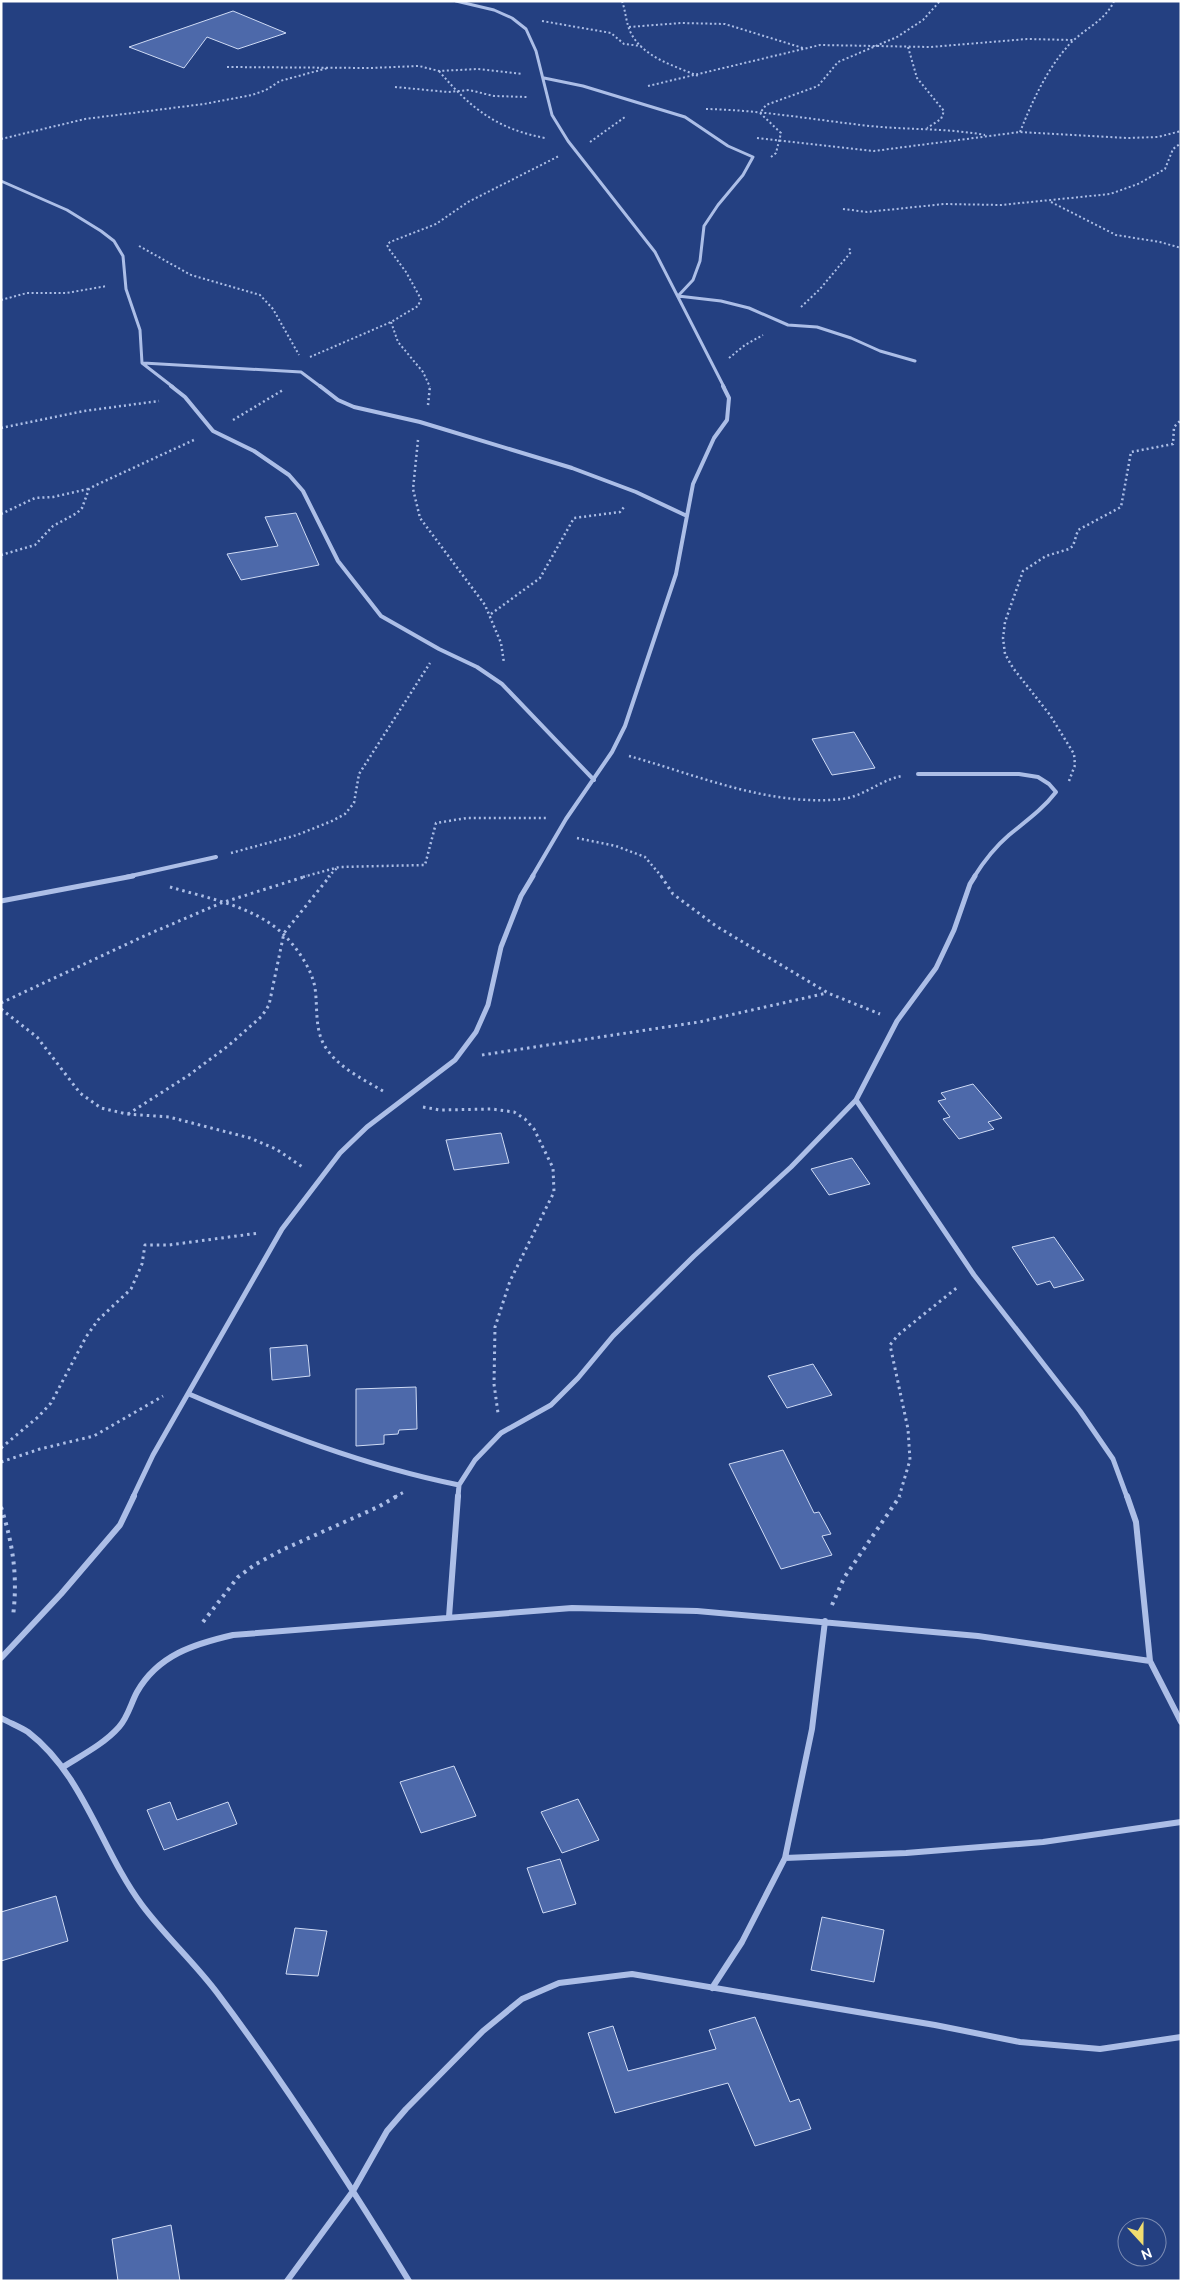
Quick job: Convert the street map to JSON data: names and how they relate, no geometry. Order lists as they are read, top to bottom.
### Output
{
  "north": "bottom"
}
